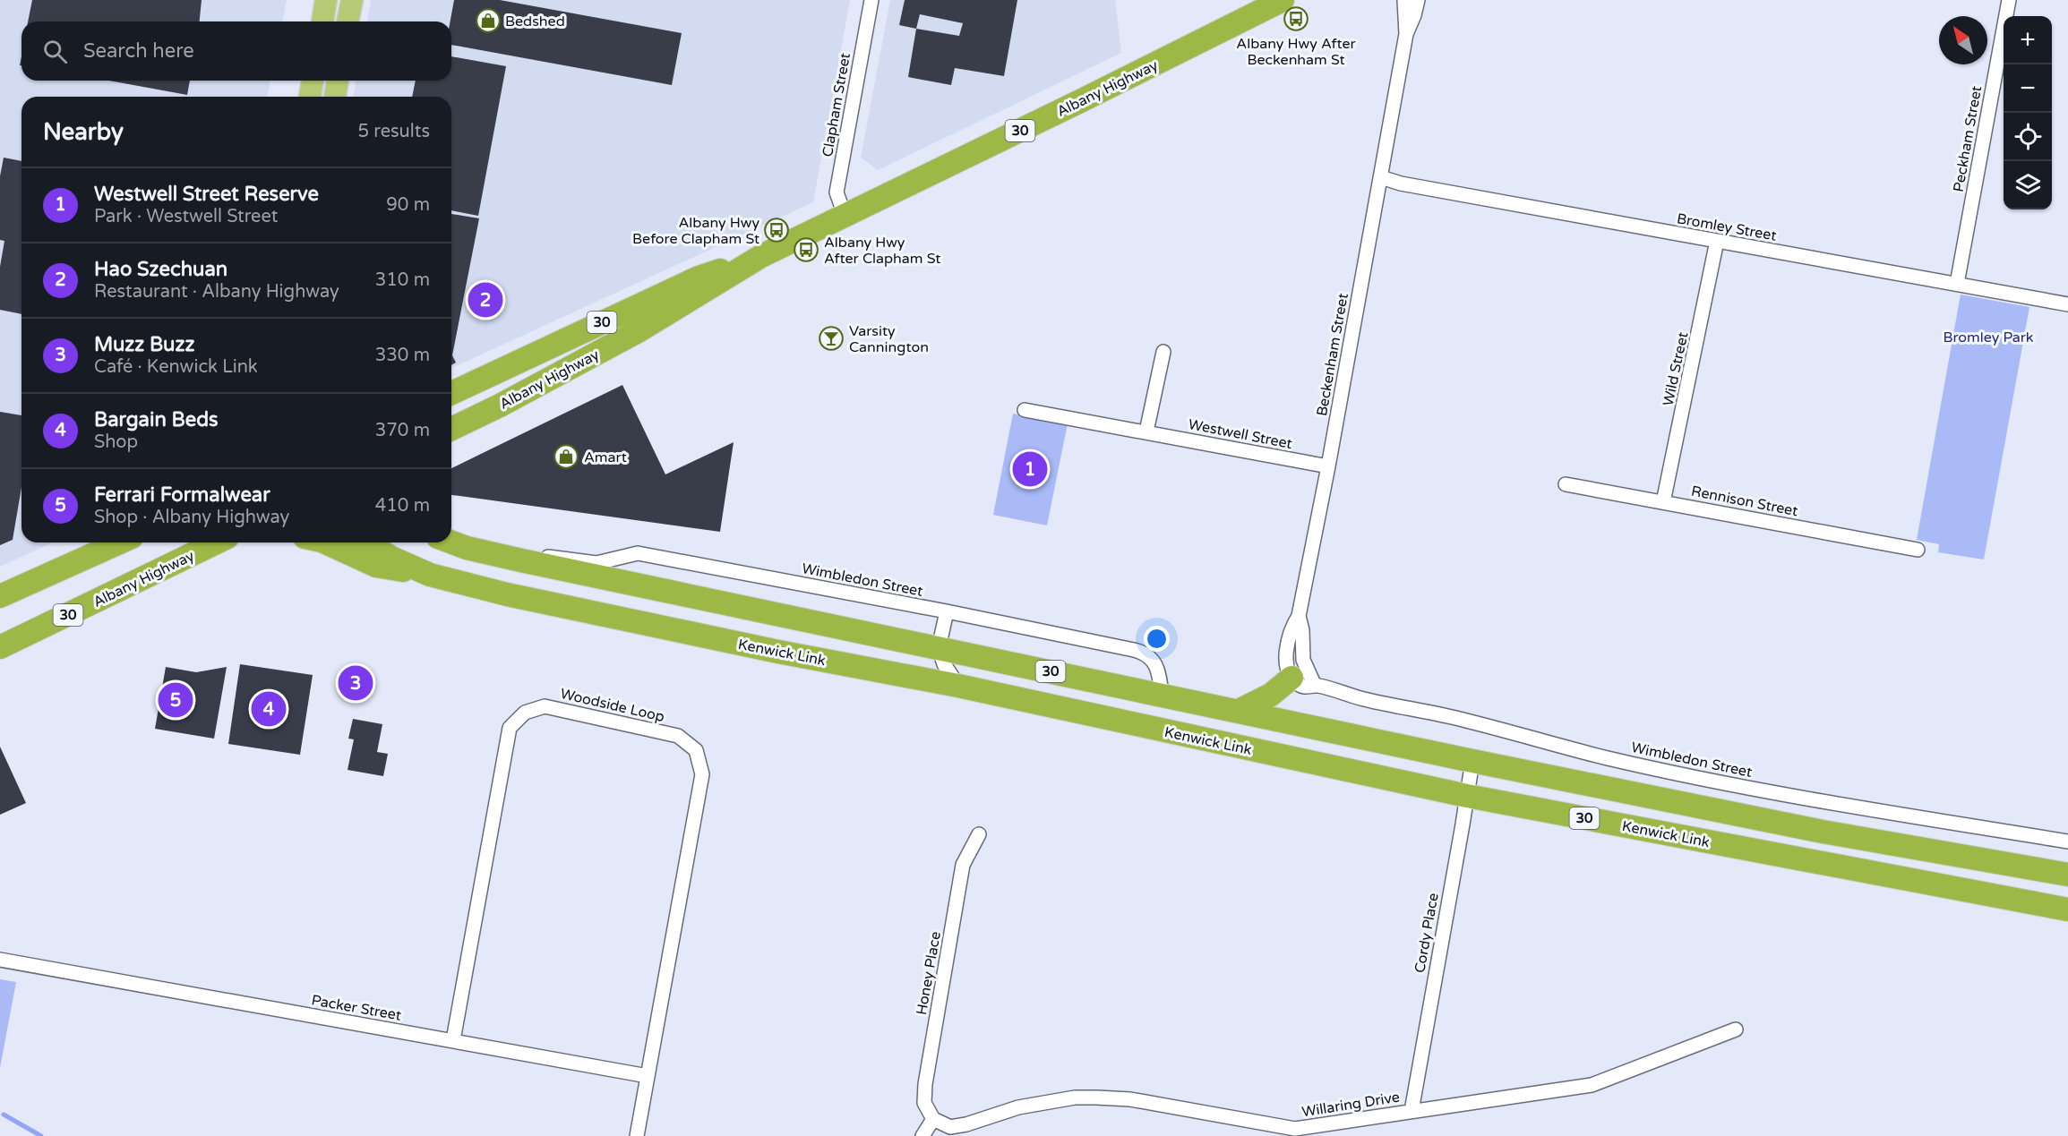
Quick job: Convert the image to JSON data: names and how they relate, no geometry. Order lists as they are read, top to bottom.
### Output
{
  "streets": {
    "highway": ["Albany Highway", "30", "Kenwick Link"],
    "street": [
      "Clapham Street",
      "Peckham Street",
      "Bromley Street",
      "Beckenham Street",
      "Wild Street",
      "Westwell Street",
      "Rennison Street",
      "Wimbledon Street",
      "Woodside Loop",
      "Cordy Place",
      "Honey Place",
      "Packer Street",
      "Willaring Drive"
    ]
  },
  "crossings": [
    ["Albany Highway", "Clapham Street"],
    ["30", "Wimbledon Street"],
    ["30", "Cordy Place"],
    ["Peckham Street", "Bromley Street"],
    ["Bromley Street", "Beckenham Street"],
    ["Bromley Street", "Wild Street"],
    ["Beckenham Street", "Westwell Street"],
    ["Beckenham Street", "Wimbledon Street"],
    ["Wild Street", "Rennison Street"],
    ["Kenwick Link", "Cordy Place"],
    ["Woodside Loop", "Packer Street"],
    ["Cordy Place", "Willaring Drive"],
    ["Honey Place", "Willaring Drive"]
  ],
  "parks": ["Bromley Park"],
  "places": {
    "bus stop": ["Albany Hwy After Beckenham St", "Albany Hwy Before Clapham St", "Albany Hwy After Clapham St"],
    "shop": ["Bedshed", "Amart"],
    "bar": ["Varsity Cannington"]
  },
  "north": "top left",
  "page": {
    "map_buttons": ["+", "−"],
    "search": "Search here",
    "heading": ["Nearby", "5 results"],
    "list": [
      {
        "mark": "1",
        "name": "Westwell Street Reserve",
        "note": "Park · Westwell Street",
        "value": "90 m"
      },
      {
        "mark": "2",
        "name": "Hao Szechuan",
        "note": "Restaurant · Albany Highway",
        "value": "310 m"
      },
      {
        "mark": "3",
        "name": "Muzz Buzz",
        "note": "Café · Kenwick Link",
        "value": "330 m"
      },
      {
        "mark": "4",
        "name": "Bargain Beds",
        "note": "Shop",
        "value": "370 m"
      },
      {
        "mark": "5",
        "name": "Ferrari Formalwear",
        "note": "Shop · Albany Highway",
        "value": "410 m"
      }
    ],
    "pins": [
      "2",
      "1",
      "3",
      "5",
      "4"
    ]
  }
}
